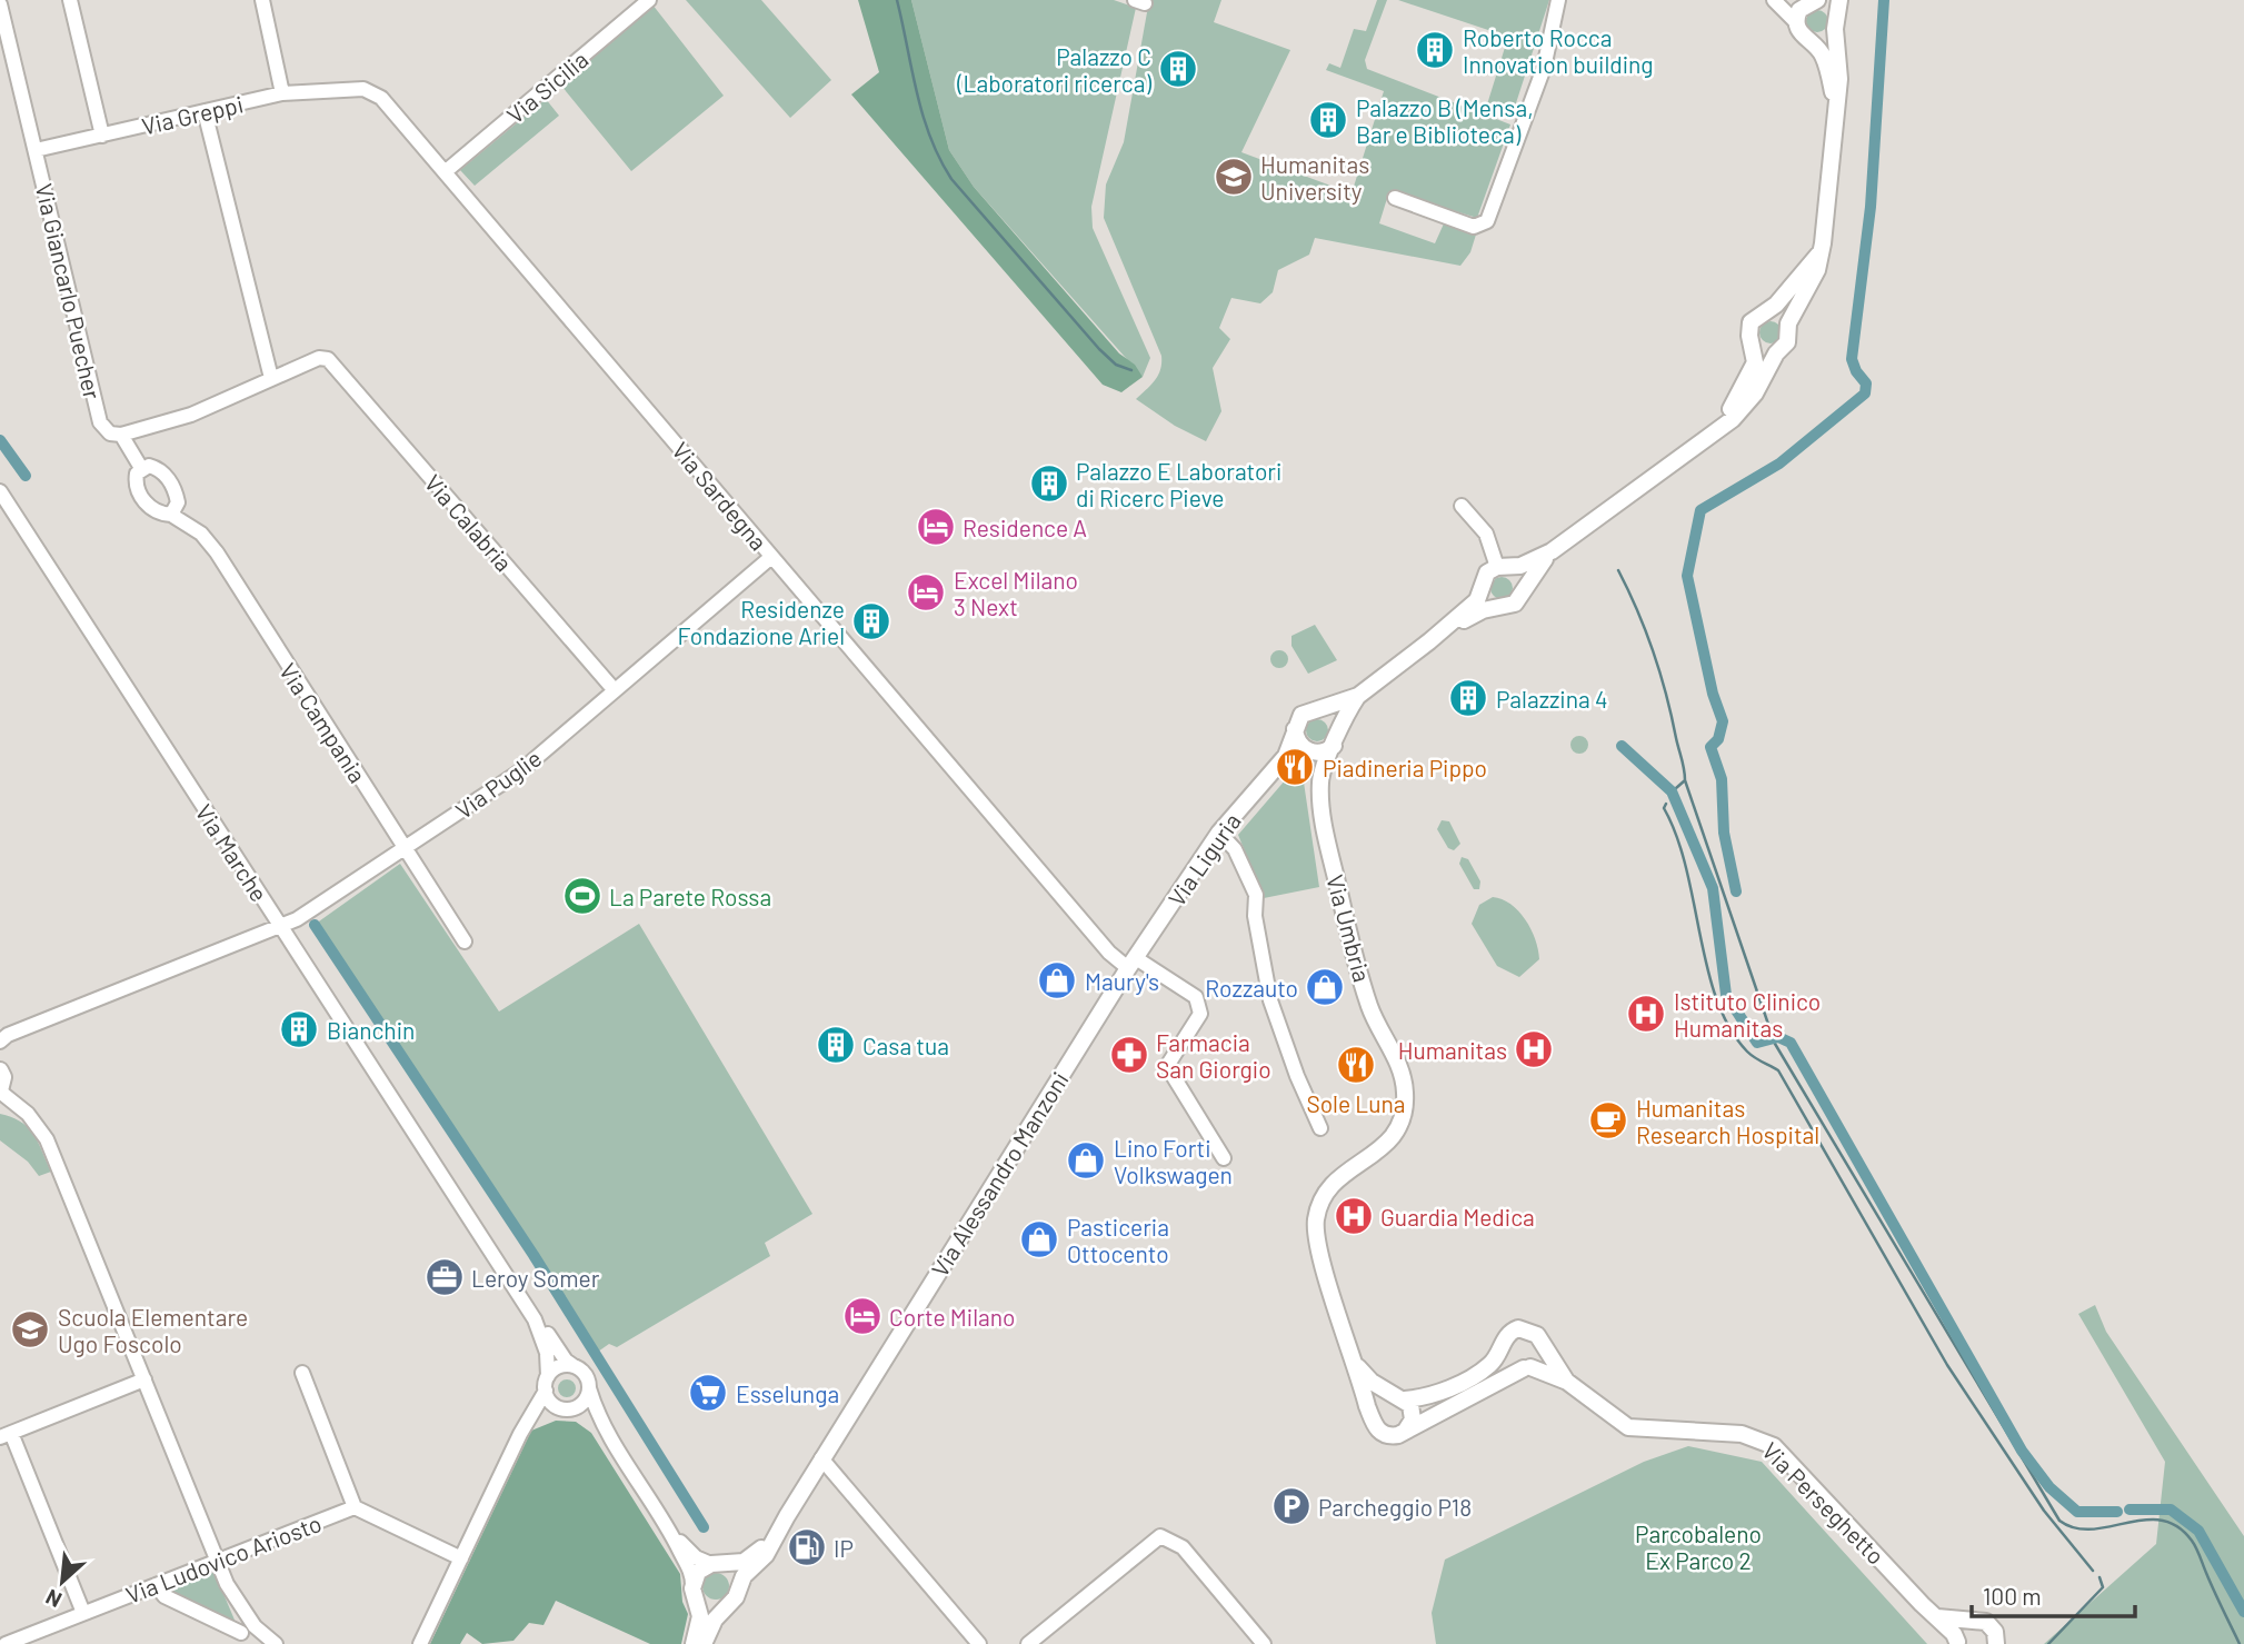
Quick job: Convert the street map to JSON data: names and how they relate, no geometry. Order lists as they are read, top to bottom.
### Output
{
  "streets": {
    "street": [
      "Via Sicilia",
      "Via Greppi",
      "Via Giancarlo Puecher",
      "Via Sardegna",
      "Via Calabria",
      "Via Campania",
      "Via Puglie",
      "Via Marche",
      "Via Liguria",
      "Via Umbria",
      "Via Alessandro Manzoni",
      "Via Perseghetto",
      "Via Ludovico Ariosto"
    ]
  },
  "crossings": [
    ["Via Sicilia", "Via Sardegna"],
    ["Via Greppi", "Via Giancarlo Puecher"],
    ["Via Greppi", "Via Sardegna"],
    ["Via Giancarlo Puecher", "Via Campania"],
    ["Via Sardegna", "Via Puglie"],
    ["Via Sardegna", "Via Liguria"],
    ["Via Sardegna", "Via Alessandro Manzoni"],
    ["Via Calabria", "Via Puglie"],
    ["Via Campania", "Via Puglie"],
    ["Via Puglie", "Via Marche"],
    ["Via Liguria", "Via Umbria"],
    ["Via Liguria", "Via Alessandro Manzoni"]
  ],
  "parks": ["Parcobaleno Ex Parco 2"],
  "places": {
    "building": [
      "Roberto Rocca Innovation building",
      "Palazzo C (Laboratori ricerca)",
      "Palazzo B (Mensa, Bar e Biblioteca)",
      "Palazzo E Laboratori di Ricerc Pieve",
      "Residenze Fondazione Ariel",
      "Palazzina 4",
      "Bianchin",
      "Casa tua"
    ],
    "school or university": ["Humanitas University", "Scuola Elementare Ugo Foscolo"],
    "hotel": ["Residence A", "Excel Milano 3 Next", "Corte Milano"],
    "restaurant": ["Piadineria Pippo", "Sole Luna"],
    "sports": ["La Parete Rossa"],
    "shop": [
      "Maury's",
      "Rozzauto",
      "Lino Forti Volkswagen",
      "Pasticeria Ottocento"
    ],
    "hospital": ["Istituto Clinico Humanitas", "Humanitas", "Guardia Medica"],
    "pharmacy": ["Farmacia San Giorgio"],
    "cafe": ["Humanitas Research Hospital"],
    "office": ["Leroy Somer"],
    "supermarket": ["Esselunga"],
    "parking": ["Parcheggio P18"],
    "fuel station": ["IP"]
  },
  "scale_bar": "100 m",
  "north": "bottom left"
}
